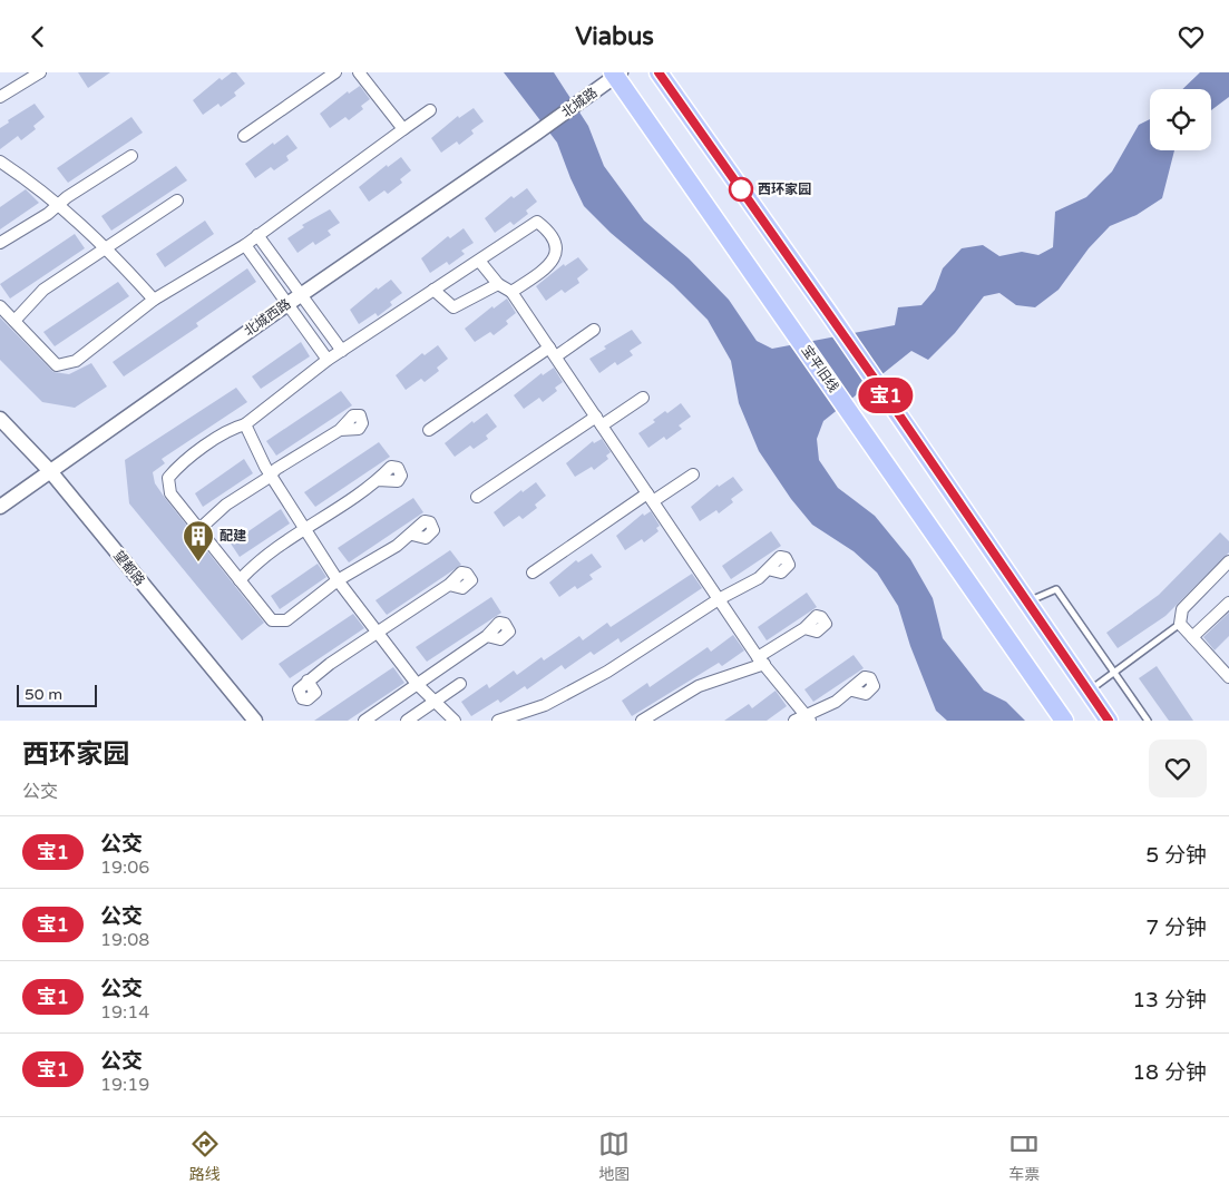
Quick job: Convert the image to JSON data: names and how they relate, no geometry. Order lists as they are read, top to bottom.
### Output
{
  "streets": {
    "main road": ["宝平旧线"],
    "street": ["北城路", "北城西路", "望都路"]
  },
  "crossings": [
    ["北城路", "北城西路"],
    ["北城路", "宝平旧线"],
    ["北城西路", "望都路"]
  ],
  "places": {
    "other": ["西环家园"],
    "building": ["配建"]
  },
  "lines": ["bus line 宝1"],
  "scale_bar": "50 m",
  "page": {
    "header": "Viabus",
    "on_map": "宝1",
    "scale": "50 m",
    "heading": ["西环家园", "公交"],
    "list": [
      {
        "mark": "宝1",
        "name": "公交",
        "note": "19:06",
        "value": "5 分钟"
      },
      {
        "mark": "宝1",
        "name": "公交",
        "note": "19:08",
        "value": "7 分钟"
      },
      {
        "mark": "宝1",
        "name": "公交",
        "note": "19:14",
        "value": "13 分钟"
      },
      {
        "mark": "宝1",
        "name": "公交",
        "note": "19:19",
        "value": "18 分钟"
      }
    ],
    "tabs": ["路线", "地图", "车票"]
  }
}
